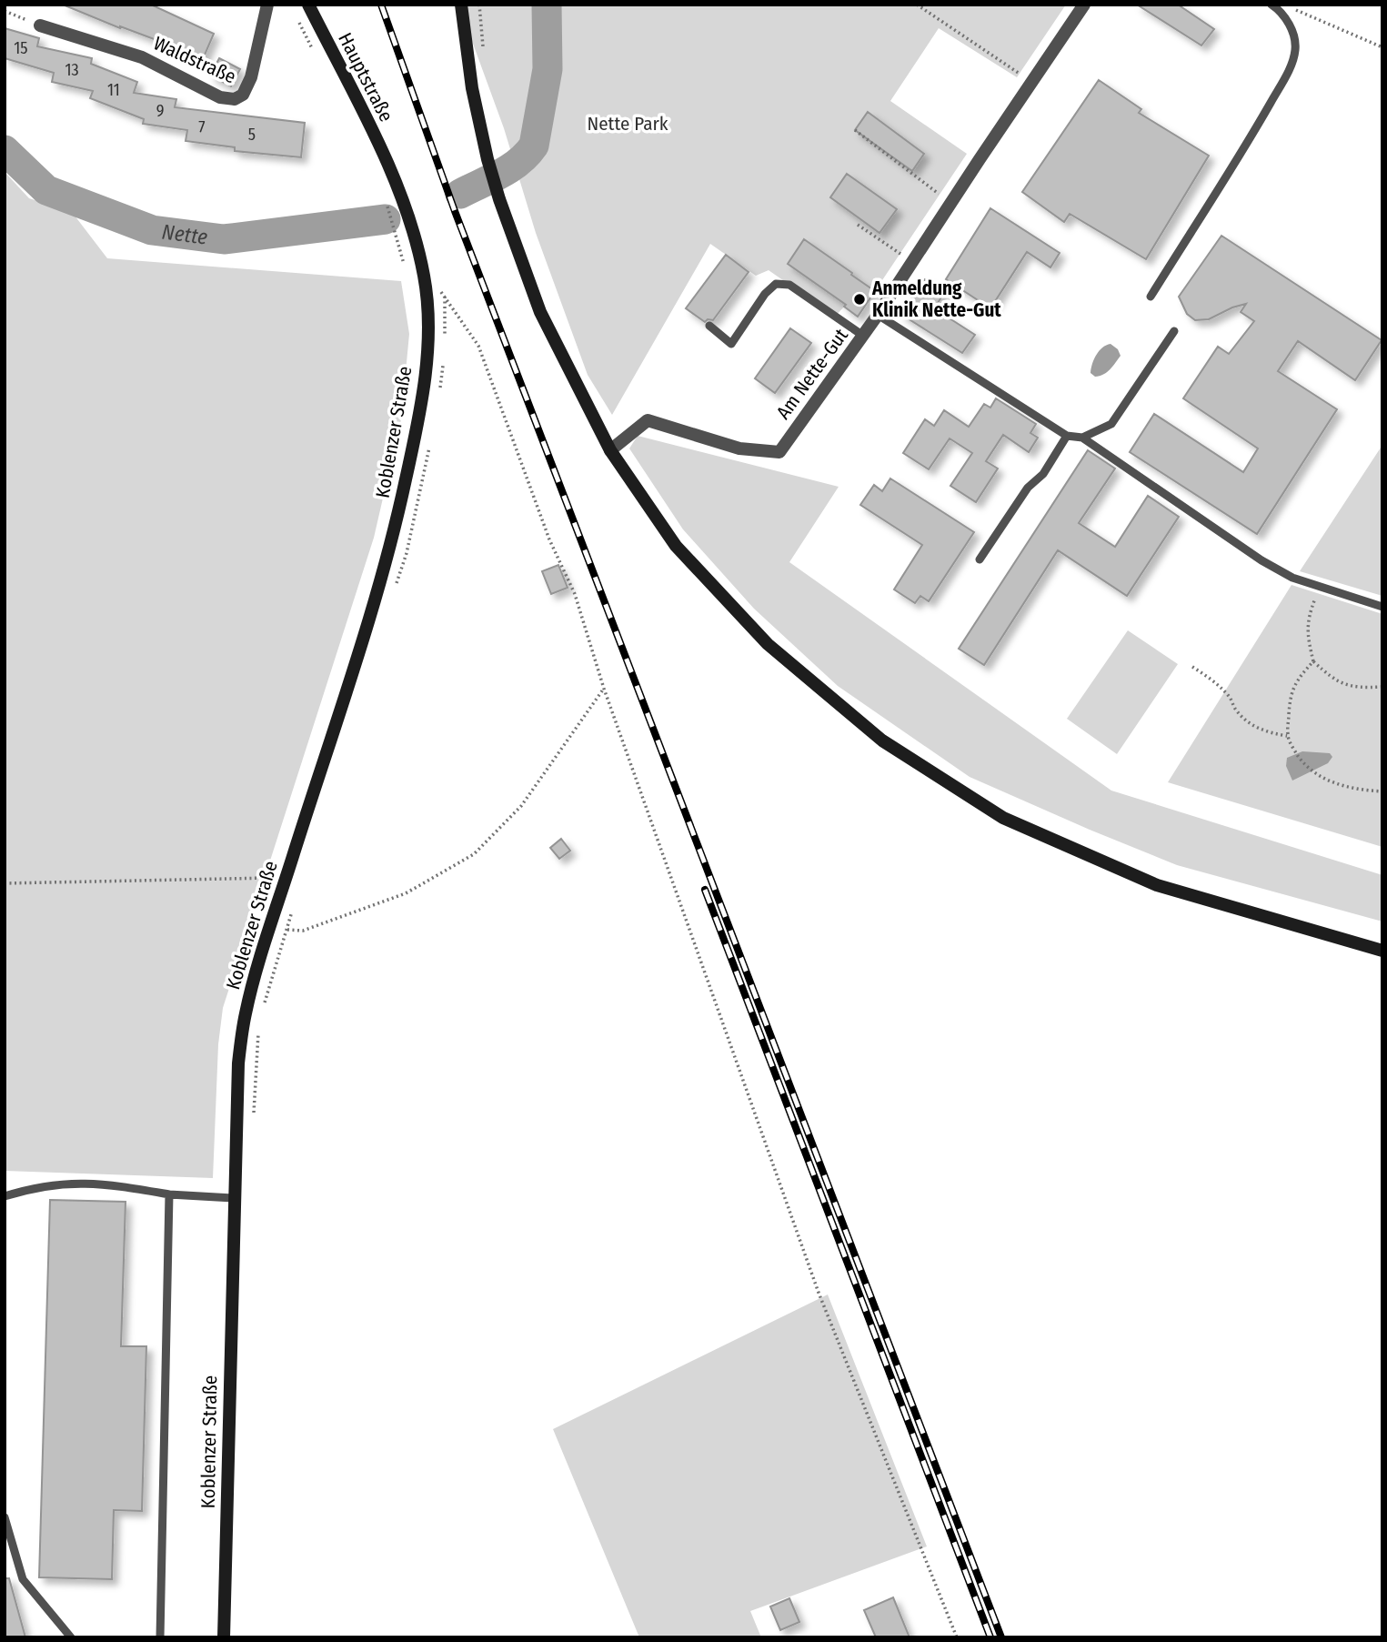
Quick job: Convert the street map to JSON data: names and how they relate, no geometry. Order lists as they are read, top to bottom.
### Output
{
  "streets": {
    "street": [
      "Waldstraße",
      "Hauptstraße",
      "Am Nette-Gut",
      "Koblenzer Straße"
    ]
  },
  "crossings": [
    ["Hauptstraße", "Koblenzer Straße"]
  ],
  "water": ["Nette"],
  "parks": ["Nette Park"],
  "places": ["Anmeldung Klinik Nette-Gut"],
  "house_numbers": [
    "15",
    "13",
    "11",
    "9",
    "7",
    "5"
  ]
}
